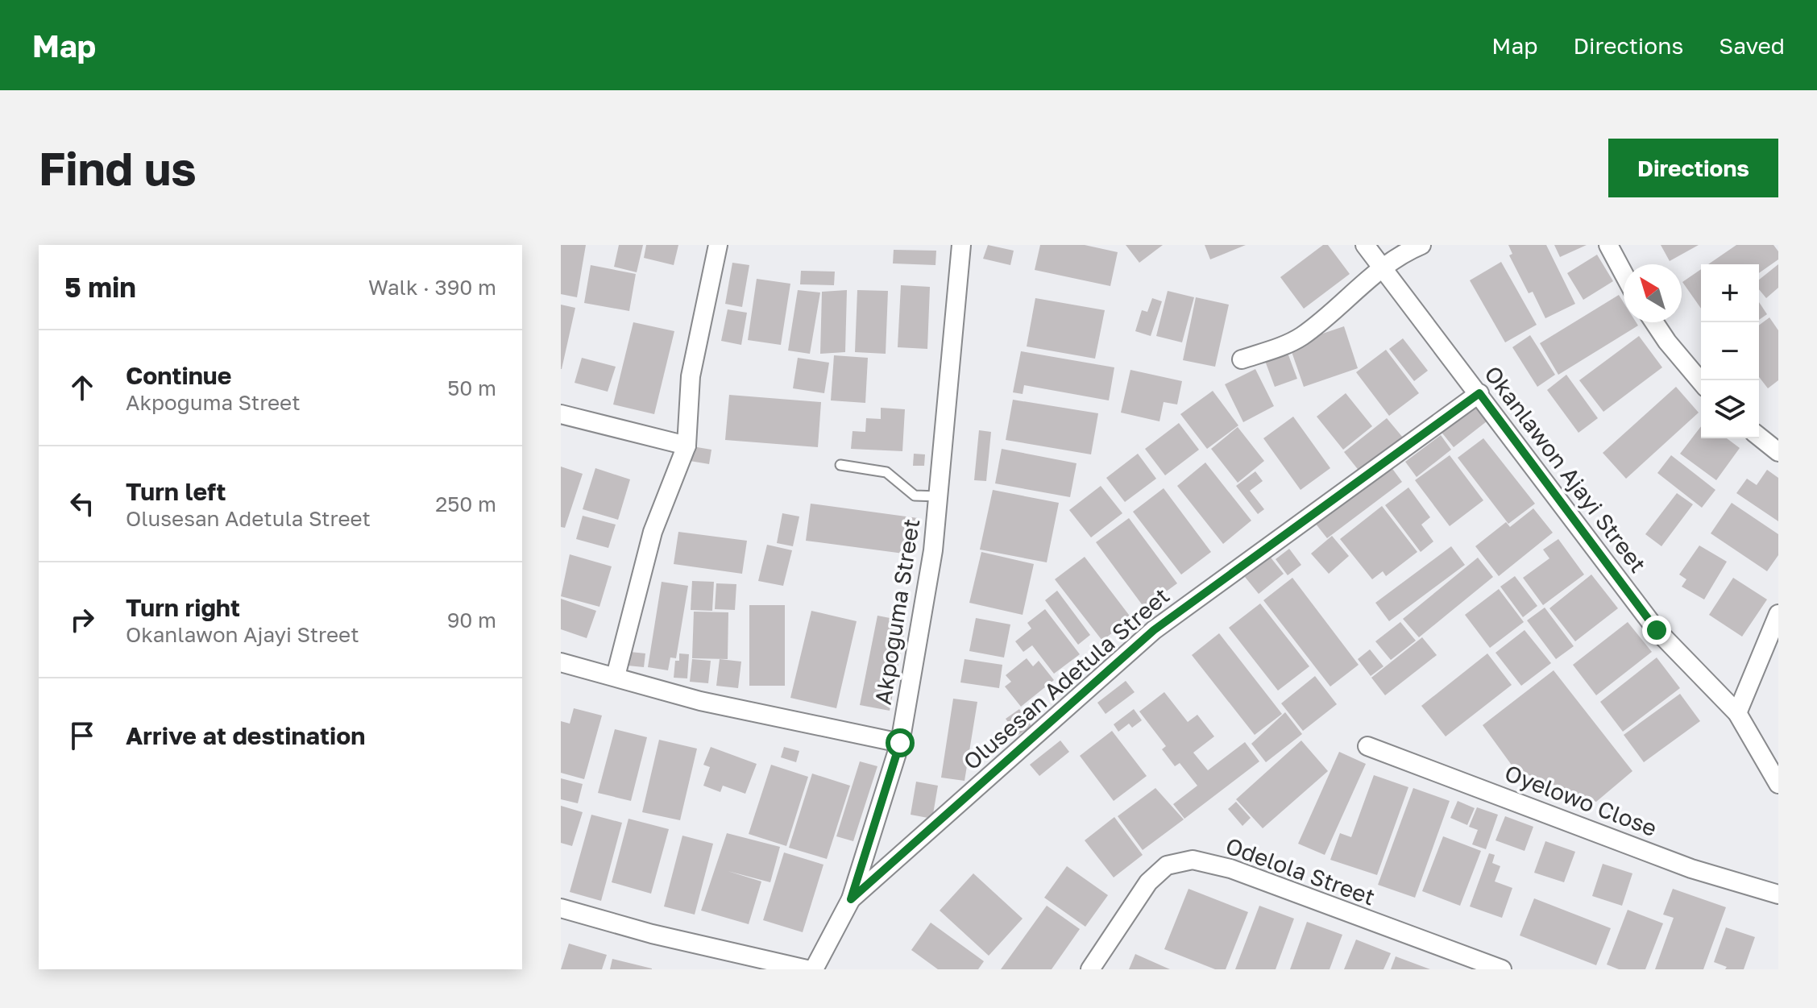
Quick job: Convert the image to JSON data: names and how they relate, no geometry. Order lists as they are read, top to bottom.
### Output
{
  "streets": {
    "street": [
      "Okanlawon Ajayi Street",
      "Akpoguma Street",
      "Olusesan Adetula Street",
      "Oyelowo Close",
      "Odelola Street"
    ]
  },
  "crossings": [
    ["Okanlawon Ajayi Street", "Olusesan Adetula Street"],
    ["Akpoguma Street", "Olusesan Adetula Street"]
  ],
  "north": "top left",
  "page": {
    "header": "Map",
    "nav": ["Map", "Directions", "Saved"],
    "buttons": "Directions",
    "title": "Find us",
    "heading": ["5 min", "Walk · 390 m"],
    "map_buttons": ["+", "−"],
    "list": [
      ["Continue", "Akpoguma Street", "50 m"],
      ["Turn left", "Olusesan Adetula Street", "250 m"],
      ["Turn right", "Okanlawon Ajayi Street", "90 m"],
      "Arrive at destination"
    ]
  }
}
